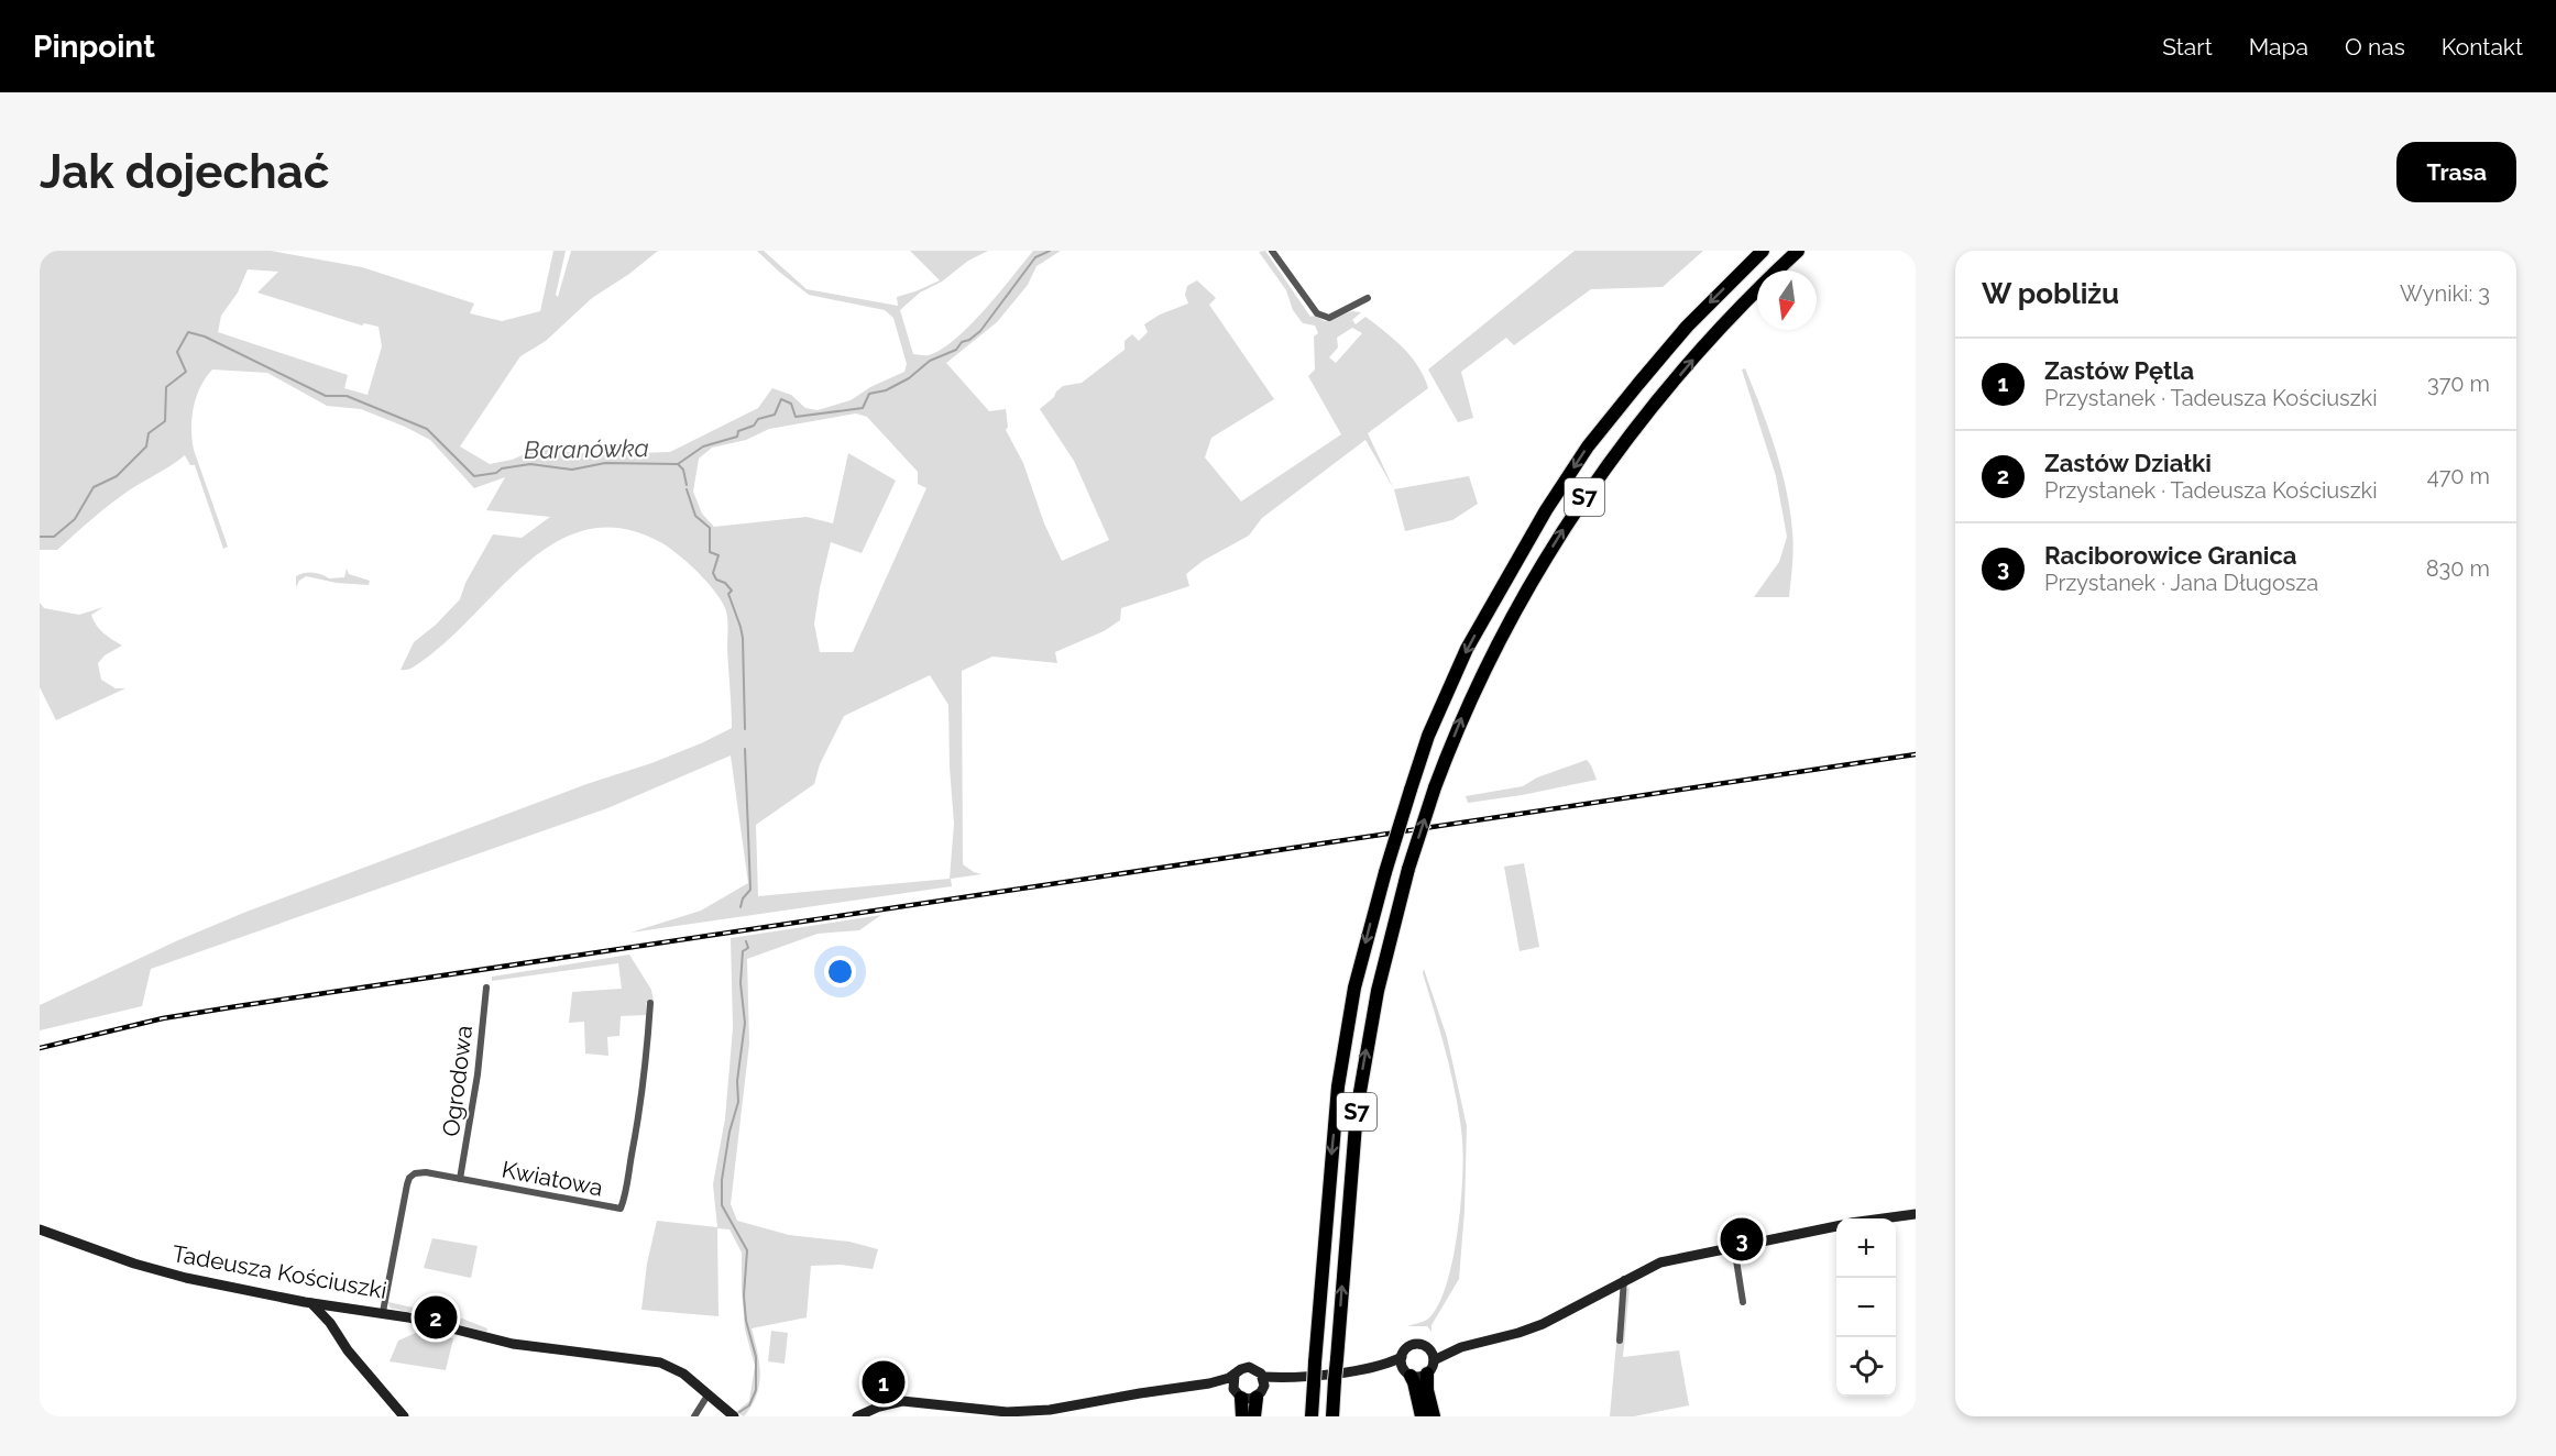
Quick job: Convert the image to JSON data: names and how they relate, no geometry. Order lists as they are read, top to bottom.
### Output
{
  "streets": {
    "highway": ["S7"],
    "street": ["Ogrodowa", "Kwiatowa", "Tadeusza Kościuszki"]
  },
  "crossings": [
    ["Ogrodowa", "Kwiatowa"],
    ["Kwiatowa", "Tadeusza Kościuszki"]
  ],
  "water": ["Baranówka"],
  "north": "bottom",
  "page": {
    "header": "Pinpoint",
    "nav": [
      "Start",
      "Mapa",
      "O nas",
      "Kontakt"
    ],
    "buttons": "Trasa",
    "title": "Jak dojechać",
    "heading": ["W pobliżu", "Wyniki: 3"],
    "list": [
      {
        "mark": "1",
        "name": "Zastów Pętla",
        "note": "Przystanek · Tadeusza Kościuszki",
        "value": "370 m"
      },
      {
        "mark": "2",
        "name": "Zastów Działki",
        "note": "Przystanek · Tadeusza Kościuszki",
        "value": "470 m"
      },
      {
        "mark": "3",
        "name": "Raciborowice Granica",
        "note": "Przystanek · Jana Długosza",
        "value": "830 m"
      }
    ],
    "pins": ["3", "2", "1"],
    "map_buttons": ["+", "−"]
  }
}
